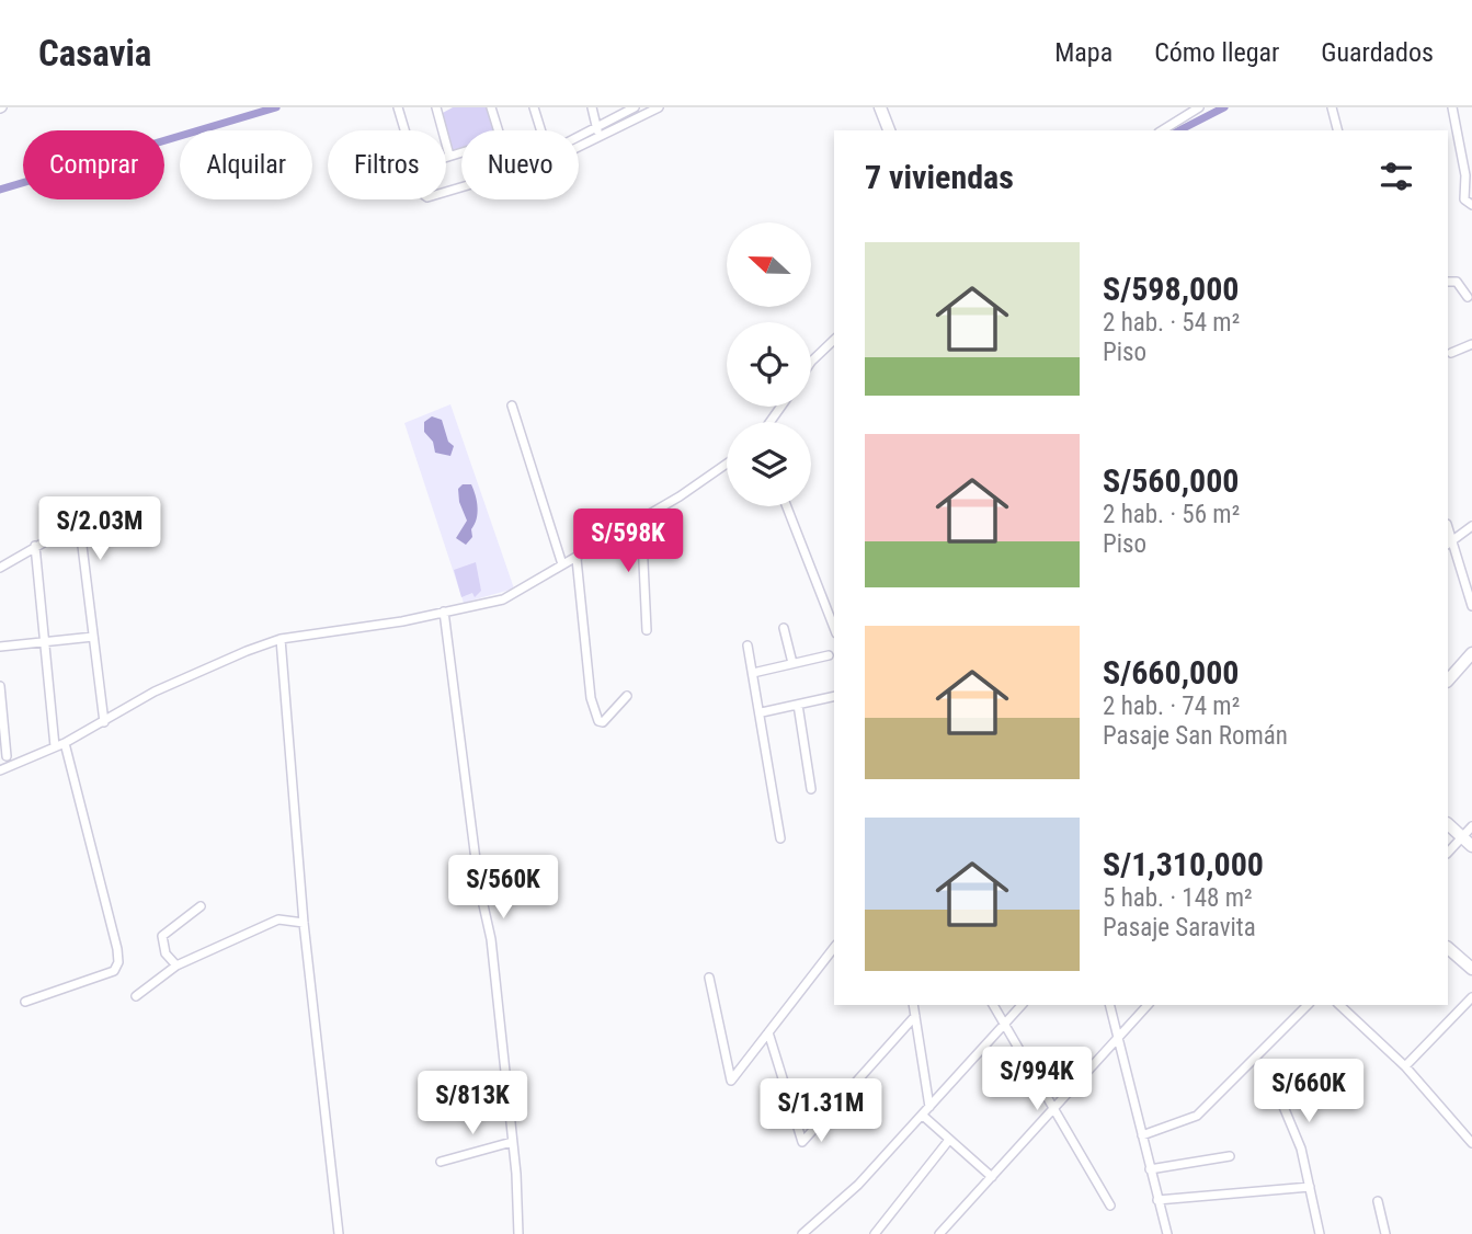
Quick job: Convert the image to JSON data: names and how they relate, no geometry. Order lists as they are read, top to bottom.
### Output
{
  "north": "left",
  "page": {
    "header": "Casavia",
    "nav": ["Mapa", "Cómo llegar", "Guardados"],
    "chip": [
      "Comprar",
      "Alquilar",
      "Filtros",
      "Nuevo"
    ],
    "heading": "7 viviendas",
    "list": [
      {
        "name": "S/598,000",
        "note": "2 hab. · 54 m² · Piso"
      },
      {
        "name": "S/560,000",
        "note": "2 hab. · 56 m² · Piso"
      },
      {
        "name": "S/660,000",
        "note": "2 hab. · 74 m² · Pasaje San Román"
      },
      {
        "name": "S/1,310,000",
        "note": "5 hab. · 148 m² · Pasaje Saravita"
      }
    ],
    "price": [
      "S/2.03M",
      "S/598K",
      "S/560K",
      "S/994K",
      "S/660K",
      "S/813K",
      "S/1.31M"
    ]
  }
}
